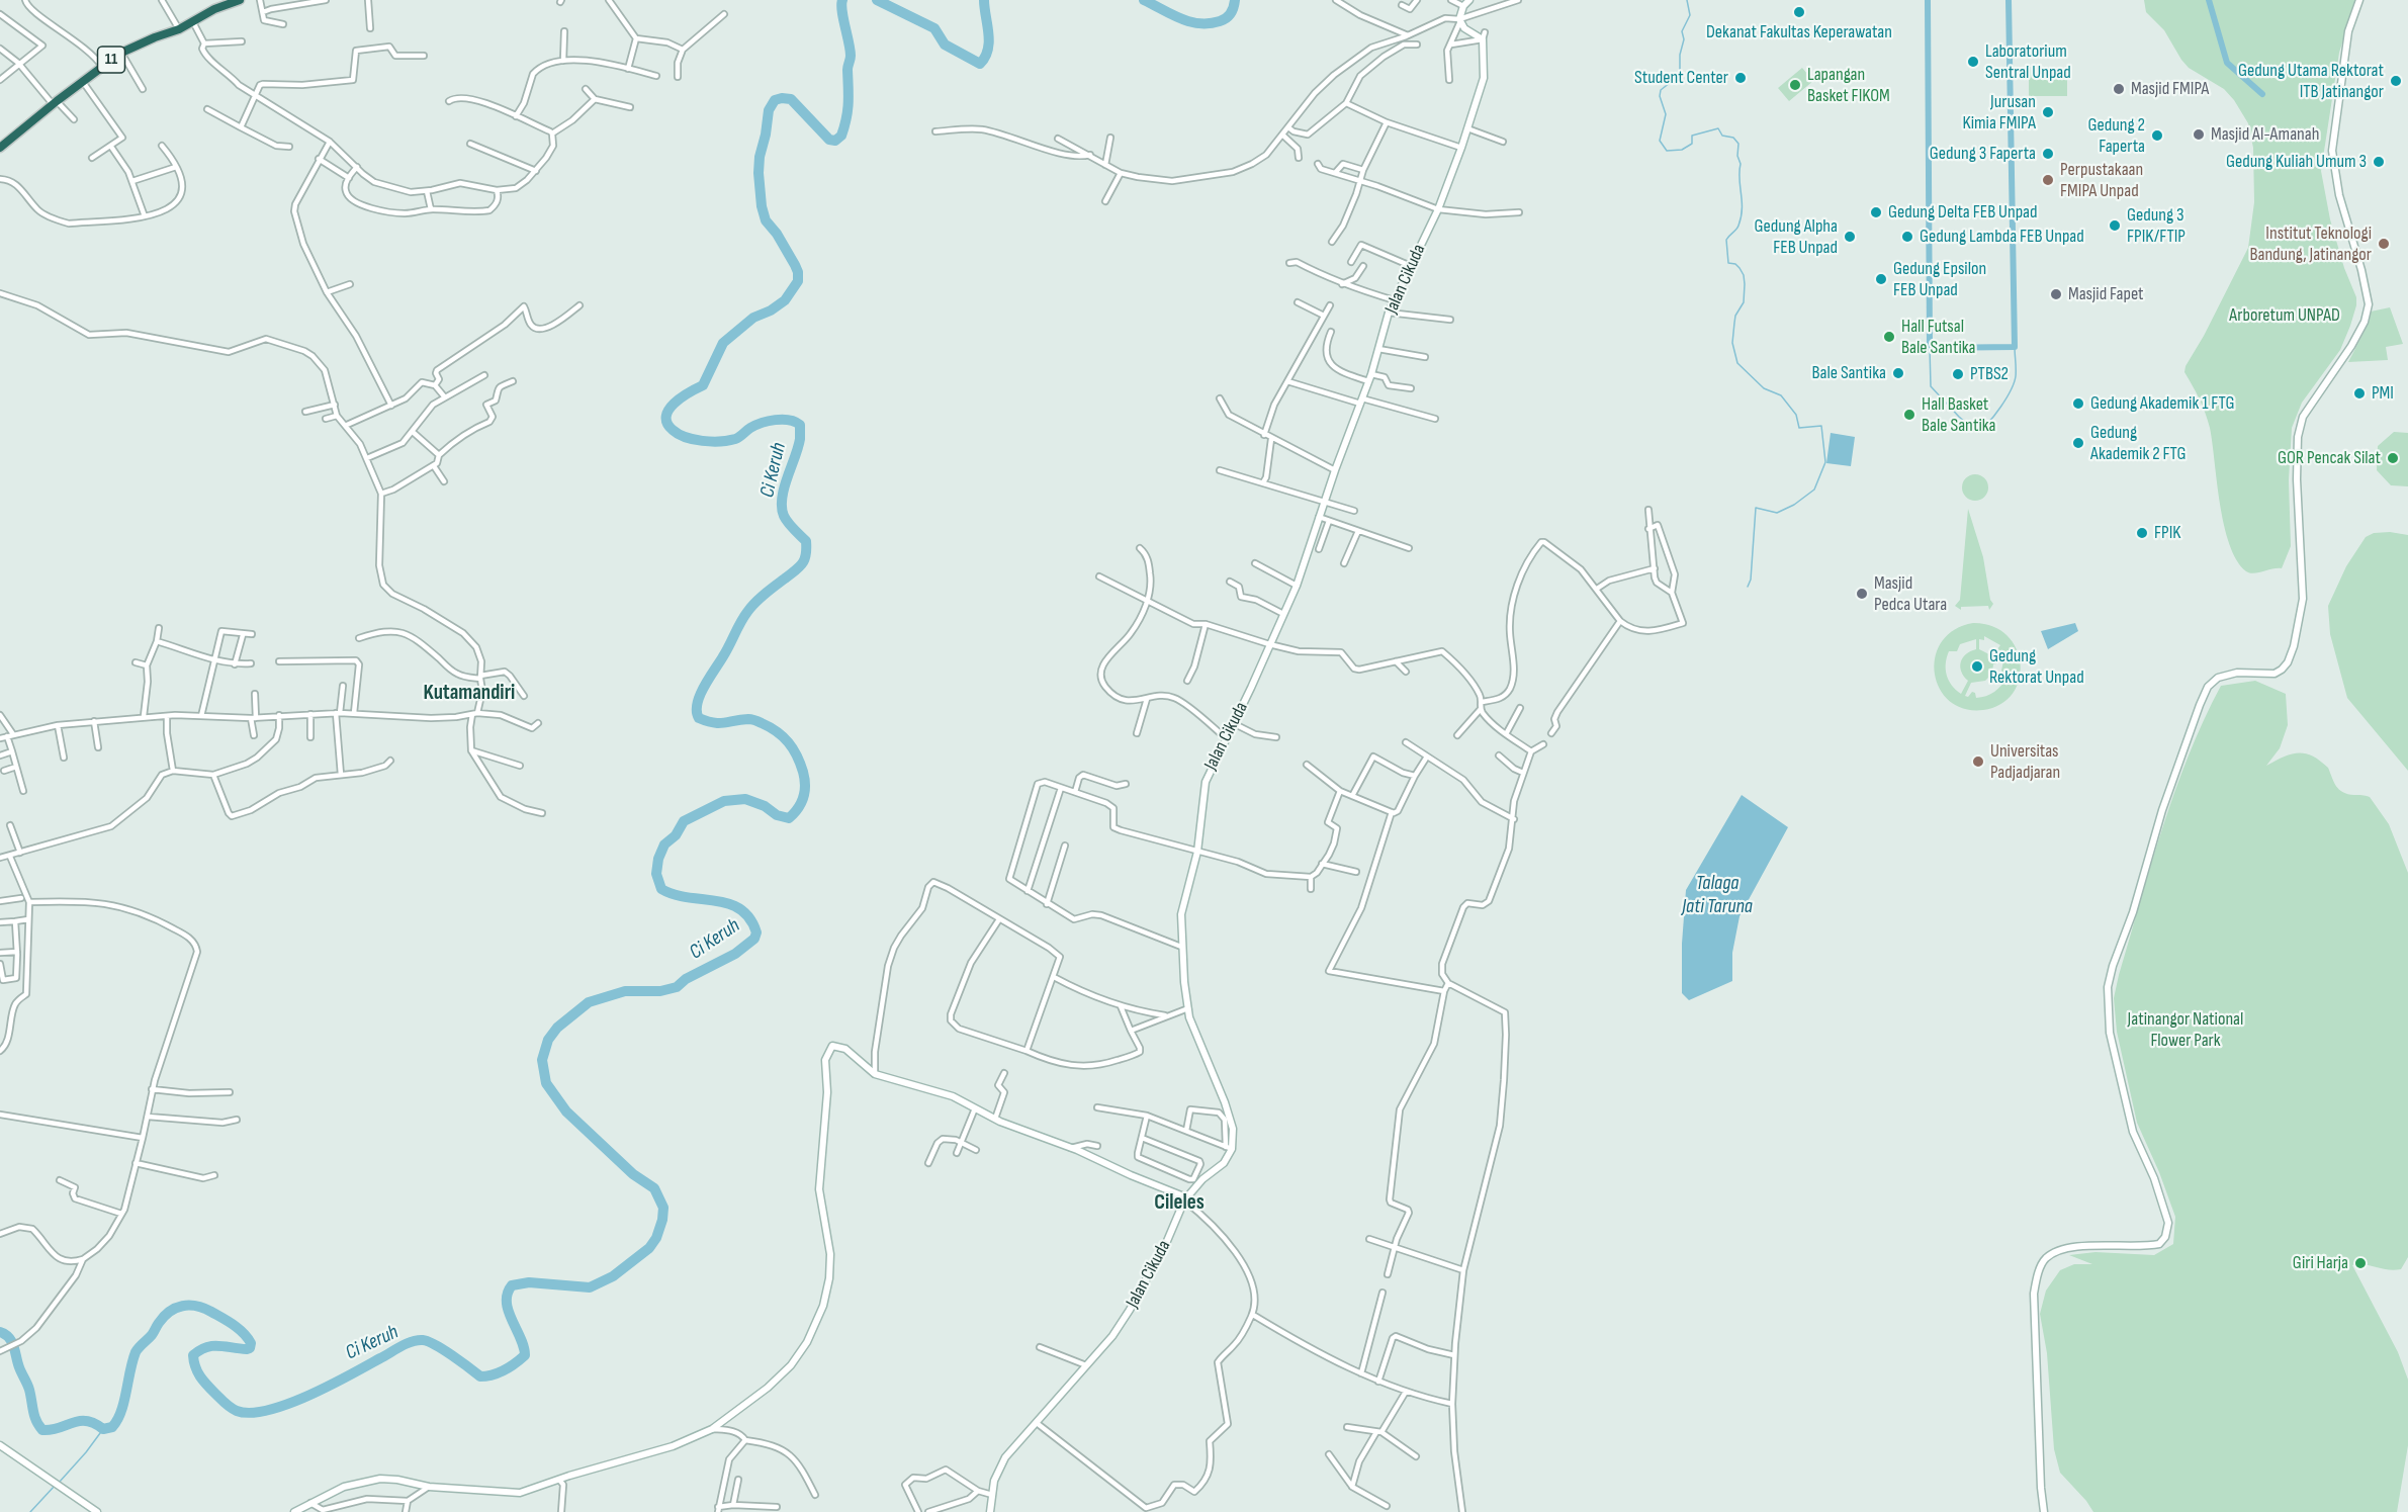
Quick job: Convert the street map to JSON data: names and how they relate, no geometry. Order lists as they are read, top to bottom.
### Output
{
  "streets": {
    "highway": ["11"],
    "street": ["Jalan Cikuda"]
  },
  "districts": ["Kutamandiri", "Cileles"],
  "water": ["Ci Keruh", "Talaga Jati Taruna"],
  "parks": ["Arboretum UNPAD", "Jatinangor National Flower Park"],
  "places": [
    "Dekanat Fakultas Keperawatan",
    "Laboratorium Sentral Unpad",
    "Student Center",
    "Gedung Utama Rektorat ITB Jatinangor",
    "Lapangan Basket FIKOM",
    "Masjid FMIPA",
    "Jurusan Kimia FMIPA",
    "Masjid Al-Amanah",
    "Gedung 2 Faperta",
    "Gedung 3 Faperta",
    "Gedung Kuliah Umum 3",
    "Perpustakaan FMIPA Unpad",
    "Gedung Delta FEB Unpad",
    "Gedung 3 FPIK/FTIP",
    "Gedung Alpha FEB Unpad",
    "Gedung Lambda FEB Unpad",
    "Institut Teknologi Bandung, Jatinangor",
    "Gedung Epsilon FEB Unpad",
    "Masjid Fapet",
    "Hall Futsal Bale Santika",
    "Bale Santika",
    "PTBS2",
    "PMI",
    "Gedung Akademik 1 FTG",
    "Hall Basket Bale Santika",
    "Gedung Akademik 2 FTG",
    "GOR Pencak Silat",
    "FPIK",
    "Masjid Pedca Utara",
    "Gedung Rektorat Unpad",
    "Universitas Padjadjaran",
    "Giri Harja"
  ]
}
